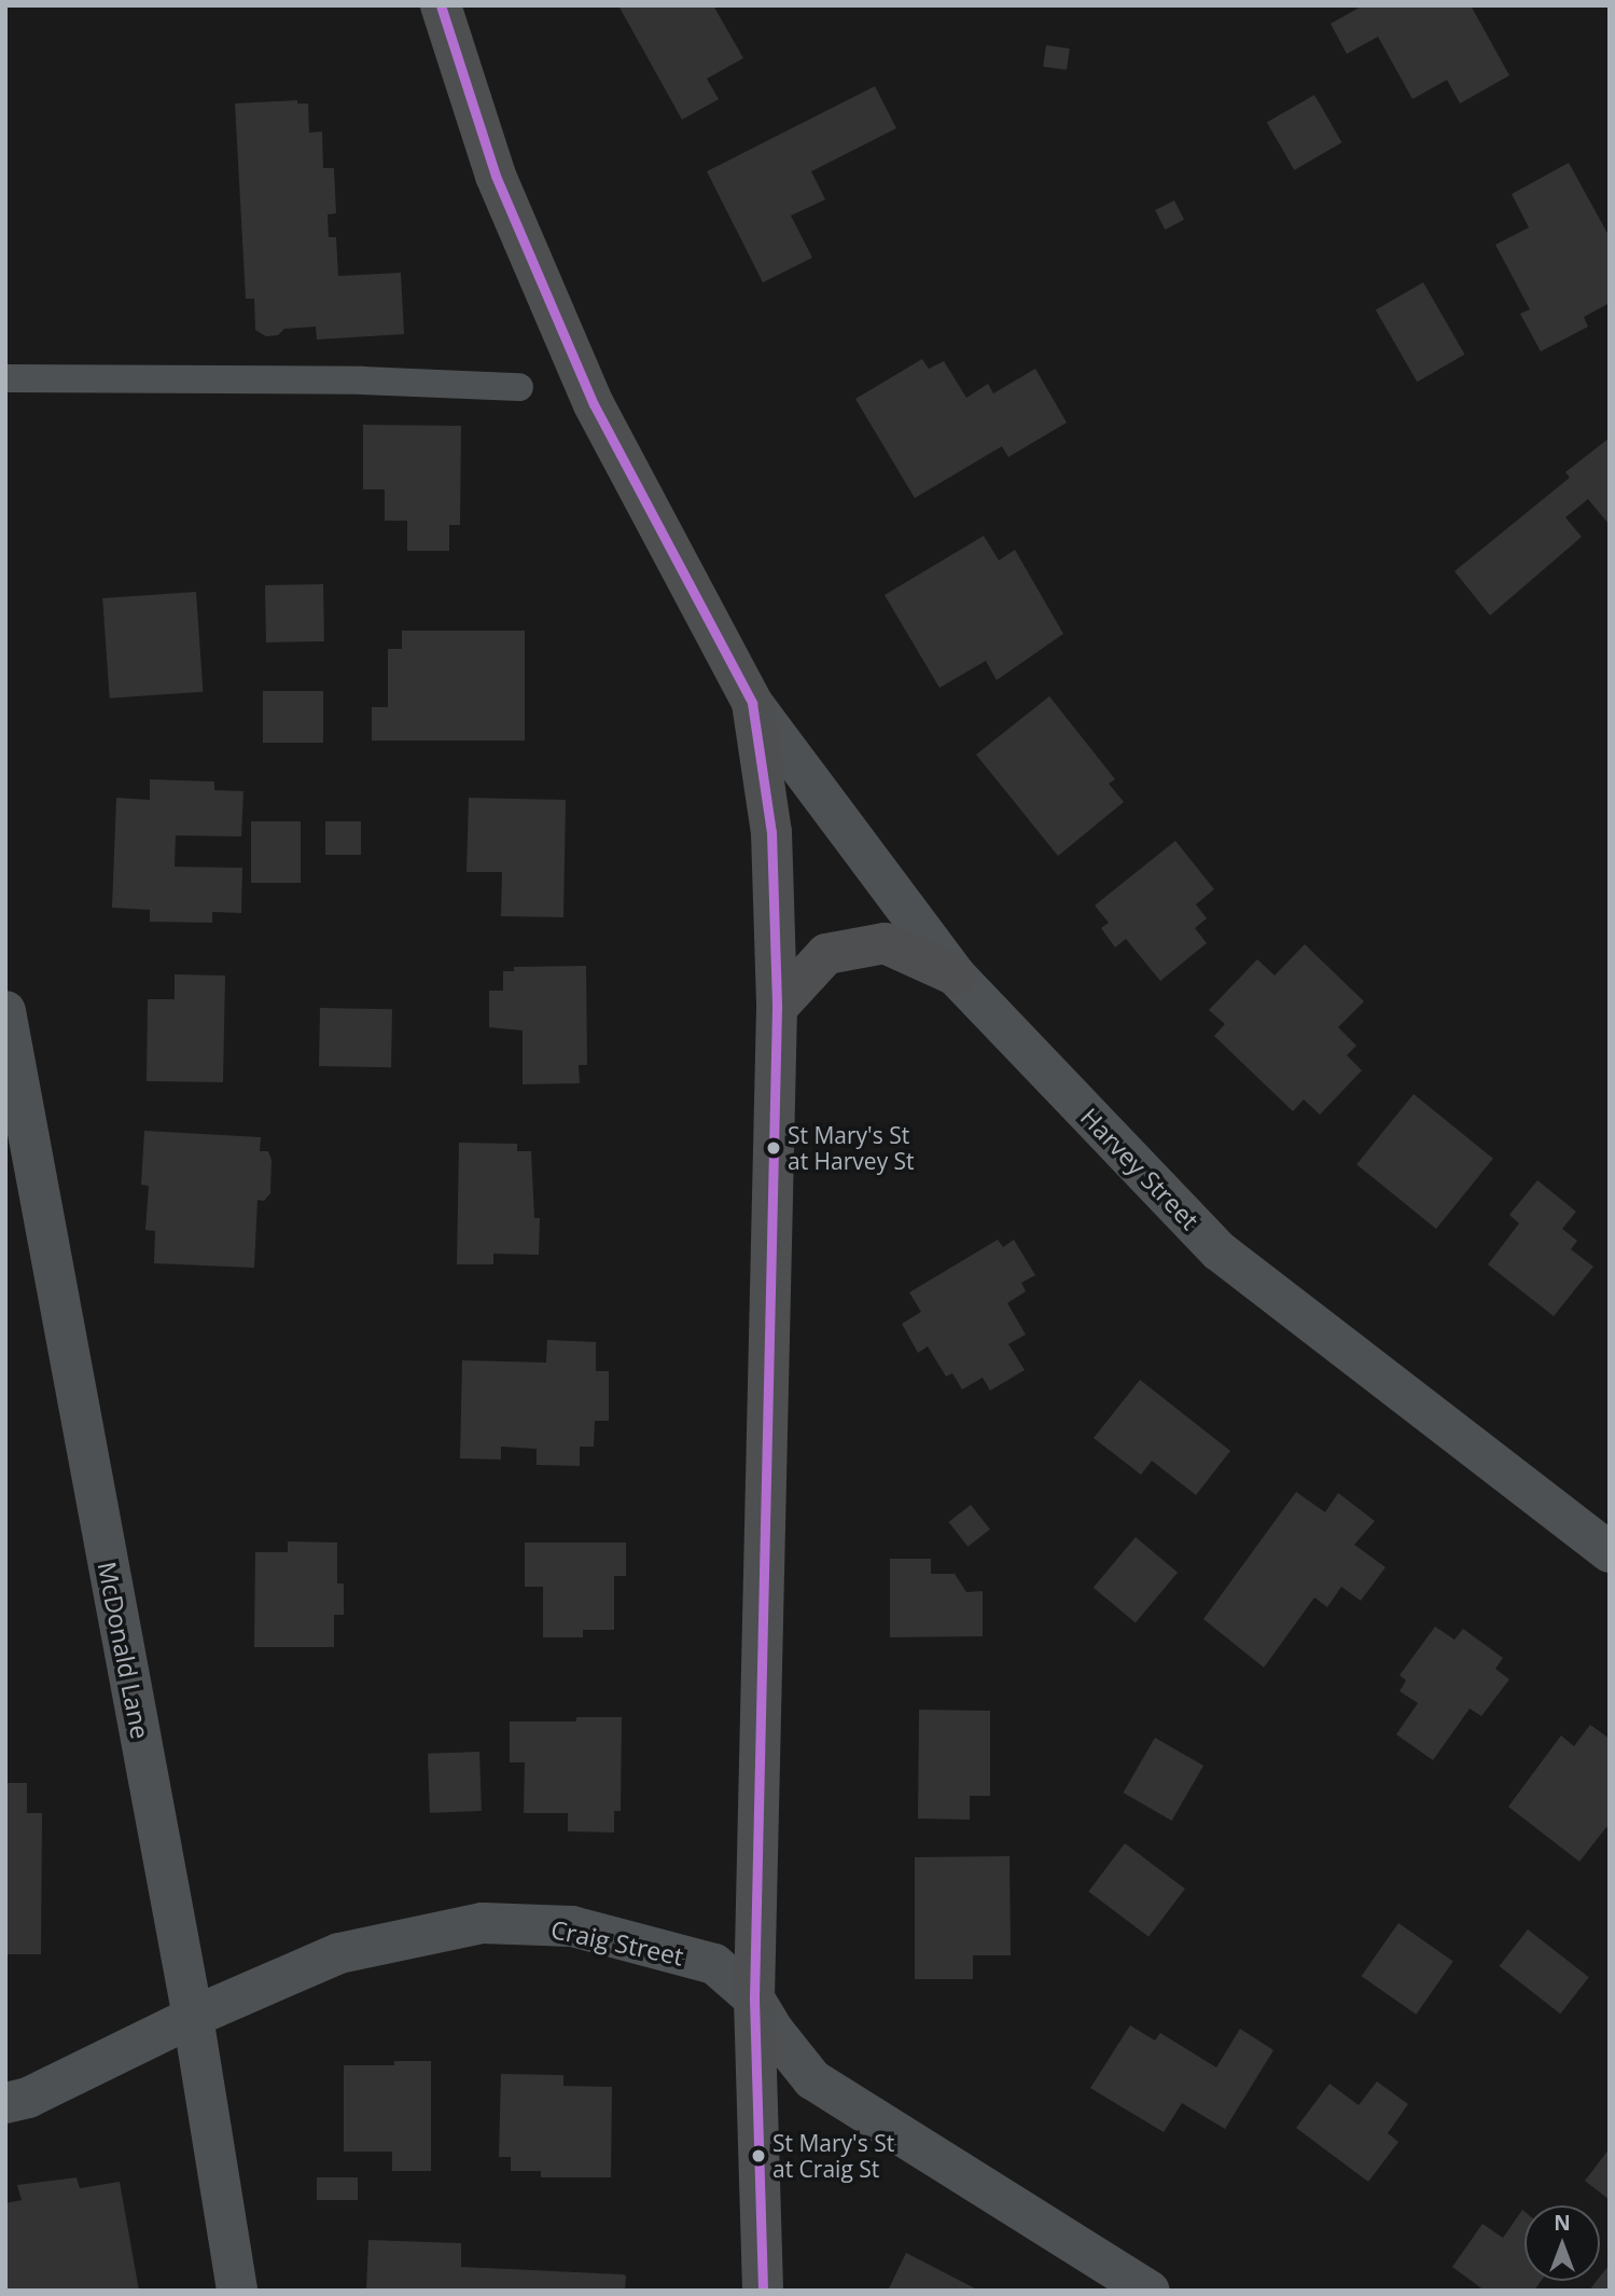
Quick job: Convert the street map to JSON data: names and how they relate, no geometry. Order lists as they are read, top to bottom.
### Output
{
  "streets": {
    "street": ["Harvey Street", "McDonald Lane", "Craig Street"]
  },
  "crossings": [
    ["McDonald Lane", "Craig Street"]
  ],
  "places": ["St Mary's St at Harvey St", "St Mary's St at Craig St"],
  "north": "top"
}
